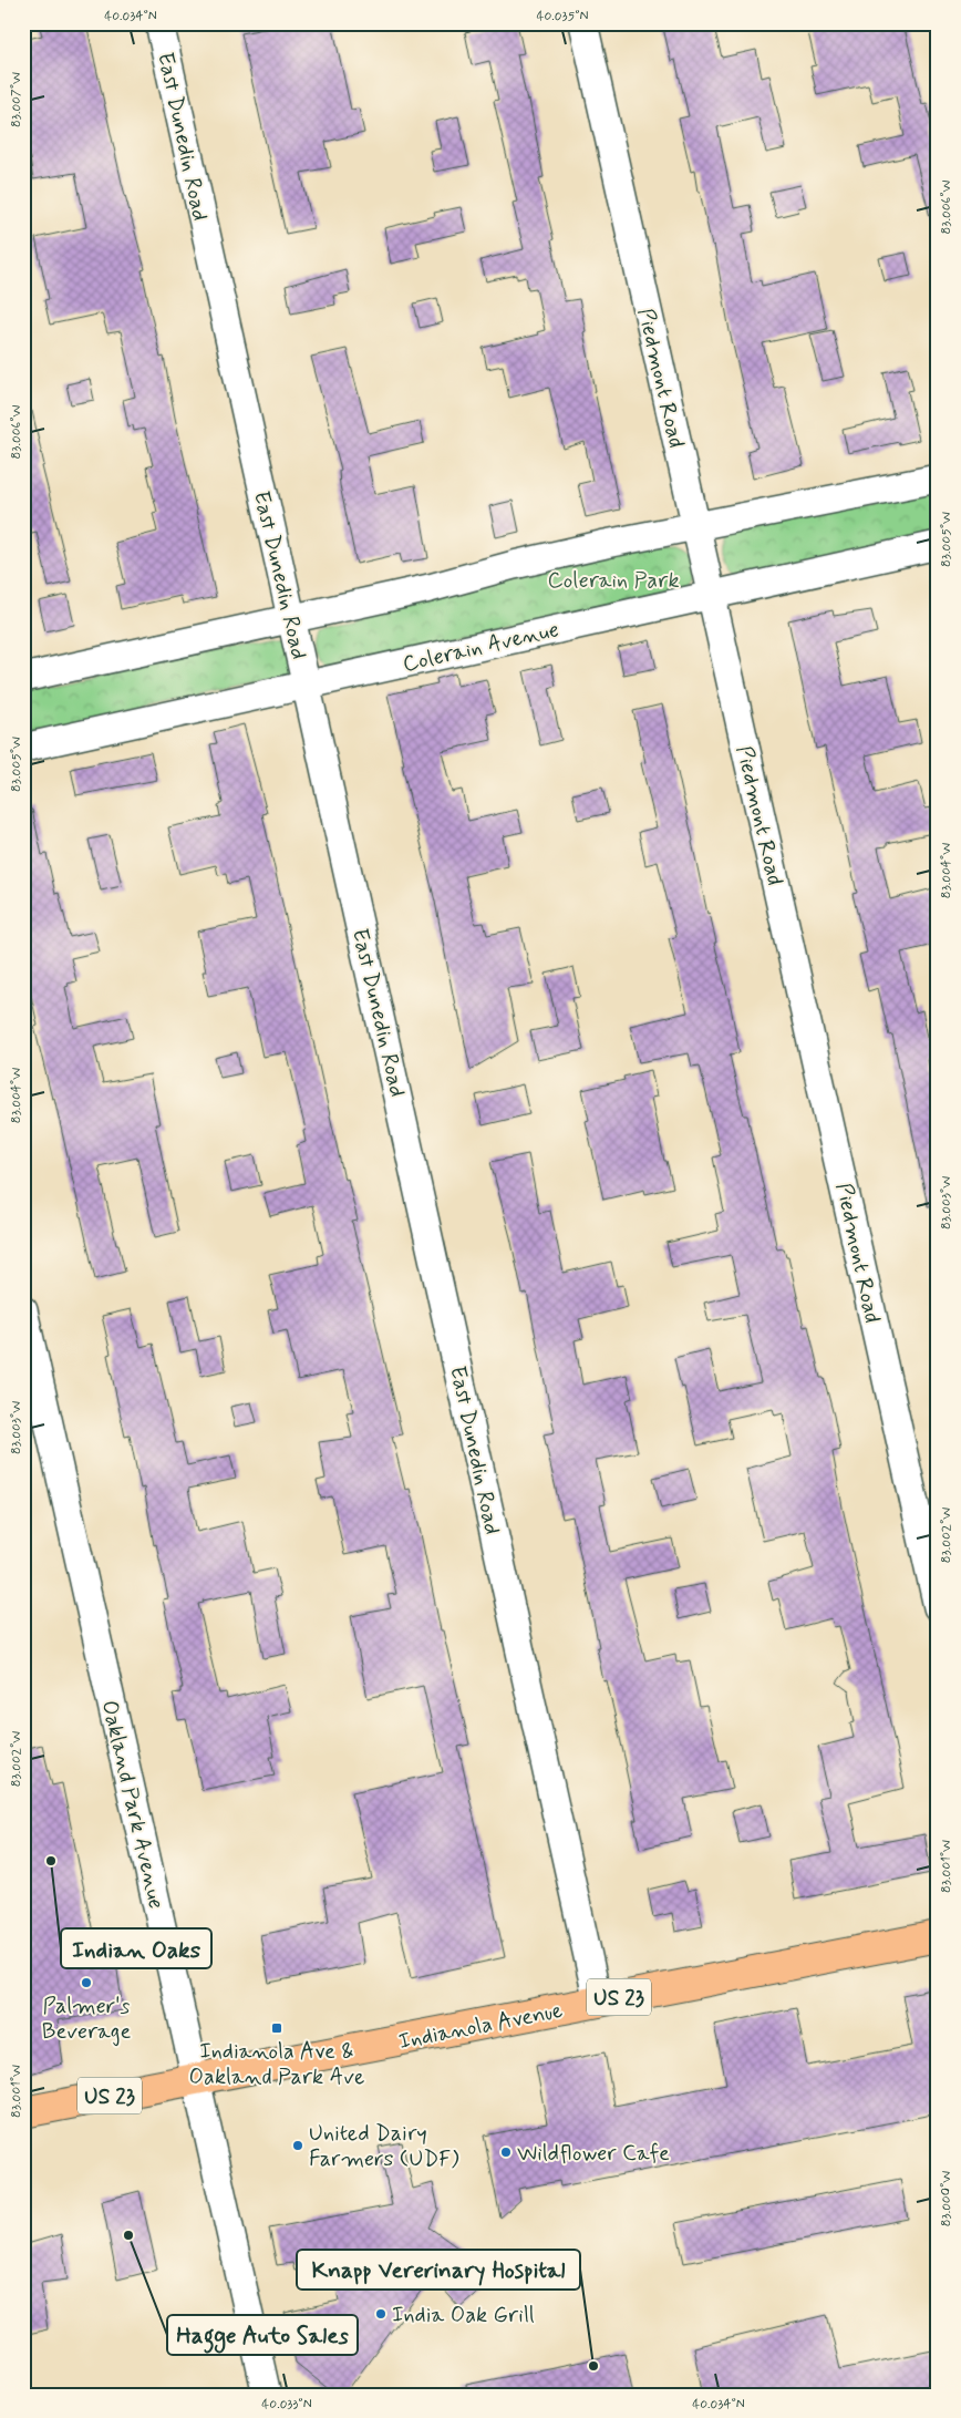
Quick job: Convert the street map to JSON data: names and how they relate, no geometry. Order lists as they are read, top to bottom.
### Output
{
  "streets": {
    "main road": ["US 23", "Indianola Avenue"],
    "street": [
      "East Dunedin Road",
      "Piedmont Road",
      "Colerain Avenue",
      "Oakland Park Avenue"
    ]
  },
  "crossings": [
    ["East Dunedin Road", "Colerain Avenue"],
    ["East Dunedin Road", "Indianola Avenue"],
    ["Piedmont Road", "Colerain Avenue"],
    ["Oakland Park Avenue", "Indianola Avenue"]
  ],
  "parks": ["Colerain Park"],
  "places": {
    "other": [
      "Indian Oaks",
      "Palmer's Beverage",
      "United Dairy Farmers (UDF)",
      "Wildflower Cafe",
      "Hagge Auto Sales",
      "India Oak Grill",
      "Knapp Vererinary Hospital"
    ],
    "transit": ["Indianola Ave & Oakland Park Ave"]
  },
  "coordinates": [
    "40.034°N",
    "40.035°N",
    "83.007°W",
    "83.006°W",
    "83.005°W",
    "83.004°W",
    "83.003°W",
    "83.002°W",
    "83.001°W",
    "83.000°W",
    "40.033°N"
  ]
}
